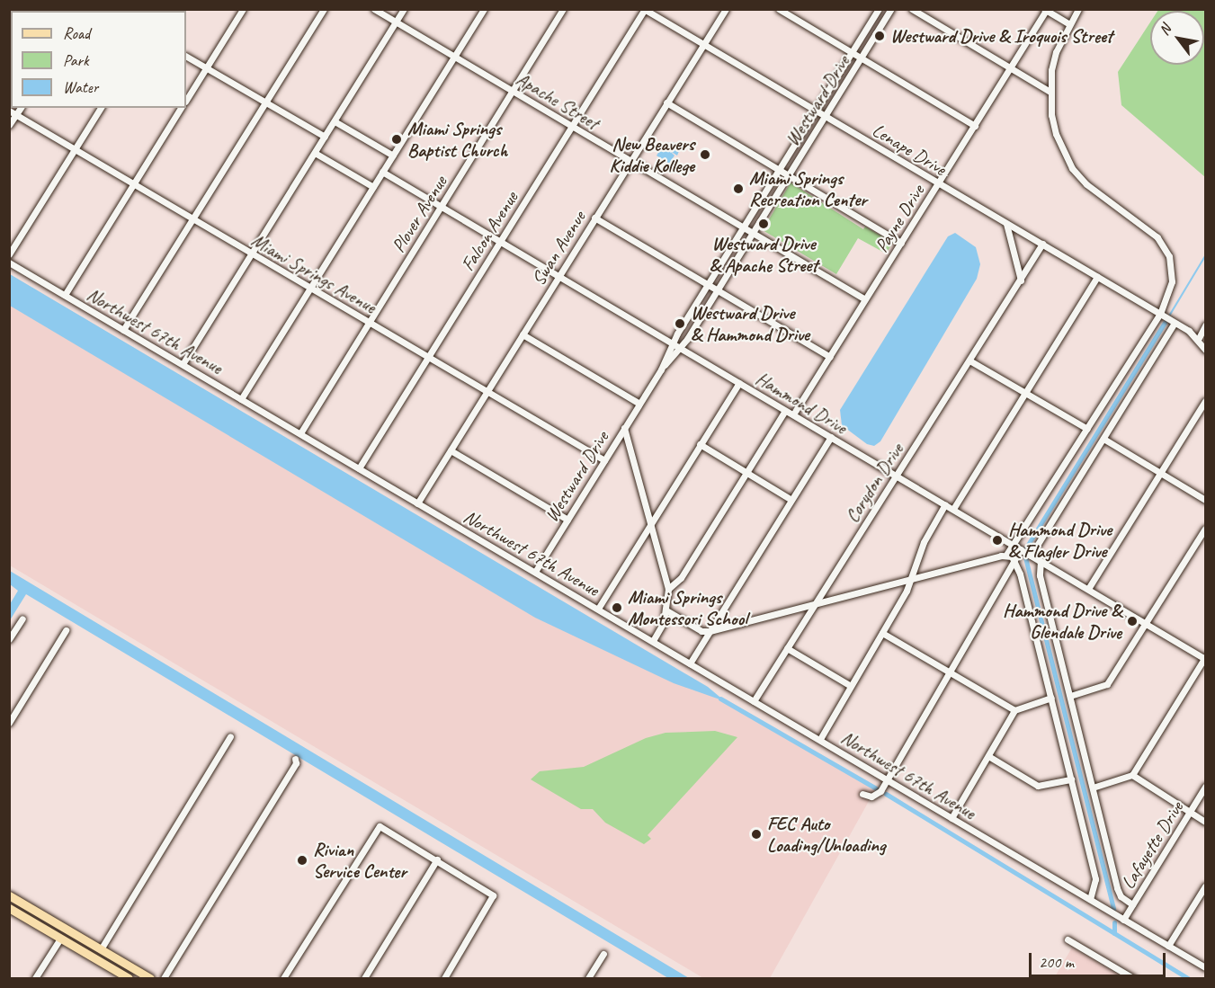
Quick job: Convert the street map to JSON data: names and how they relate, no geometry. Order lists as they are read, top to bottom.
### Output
{
  "streets": {
    "street": [
      "Apache Street",
      "Westward Drive",
      "Lenape Drive",
      "Plover Avenue",
      "Payne Drive",
      "Falcon Avenue",
      "Swan Avenue",
      "Miami Springs Avenue",
      "Northwest 67th Avenue",
      "Hammond Drive",
      "Corydon Drive",
      "Lafayette Drive"
    ]
  },
  "crossings": [
    ["Apache Street", "Westward Drive"],
    ["Apache Street", "Plover Avenue"],
    ["Apache Street", "Payne Drive"],
    ["Apache Street", "Falcon Avenue"],
    ["Apache Street", "Swan Avenue"],
    ["Westward Drive", "Lenape Drive"],
    ["Westward Drive", "Miami Springs Avenue"],
    ["Westward Drive", "Northwest 67th Avenue"],
    ["Westward Drive", "Hammond Drive"],
    ["Lenape Drive", "Payne Drive"],
    ["Lenape Drive", "Falcon Avenue"],
    ["Lenape Drive", "Swan Avenue"],
    ["Lenape Drive", "Corydon Drive"],
    ["Plover Avenue", "Miami Springs Avenue"],
    ["Plover Avenue", "Northwest 67th Avenue"],
    ["Plover Avenue", "Hammond Drive"],
    ["Payne Drive", "Hammond Drive"],
    ["Falcon Avenue", "Miami Springs Avenue"],
    ["Falcon Avenue", "Northwest 67th Avenue"],
    ["Falcon Avenue", "Hammond Drive"],
    ["Swan Avenue", "Miami Springs Avenue"],
    ["Swan Avenue", "Northwest 67th Avenue"],
    ["Swan Avenue", "Hammond Drive"],
    ["Northwest 67th Avenue", "Corydon Drive"],
    ["Northwest 67th Avenue", "Lafayette Drive"],
    ["Hammond Drive", "Corydon Drive"]
  ],
  "places": [
    "Westward Drive & Iroquois Street",
    "Miami Springs Baptist Church",
    "New Beavers Kiddie Kollege",
    "Miami Springs Recreation Center",
    "Westward Drive & Apache Street",
    "Westward Drive & Hammond Drive",
    "Hammond Drive & Flagler Drive",
    "Miami Springs Montessori School",
    "Hammond Drive & Glendale Drive",
    "FEC Auto Loading/Unloading",
    "Rivian Service Center"
  ],
  "legend": ["Road", "Park", "Water"],
  "scale_bar": "200 m",
  "north": "top left"
}
